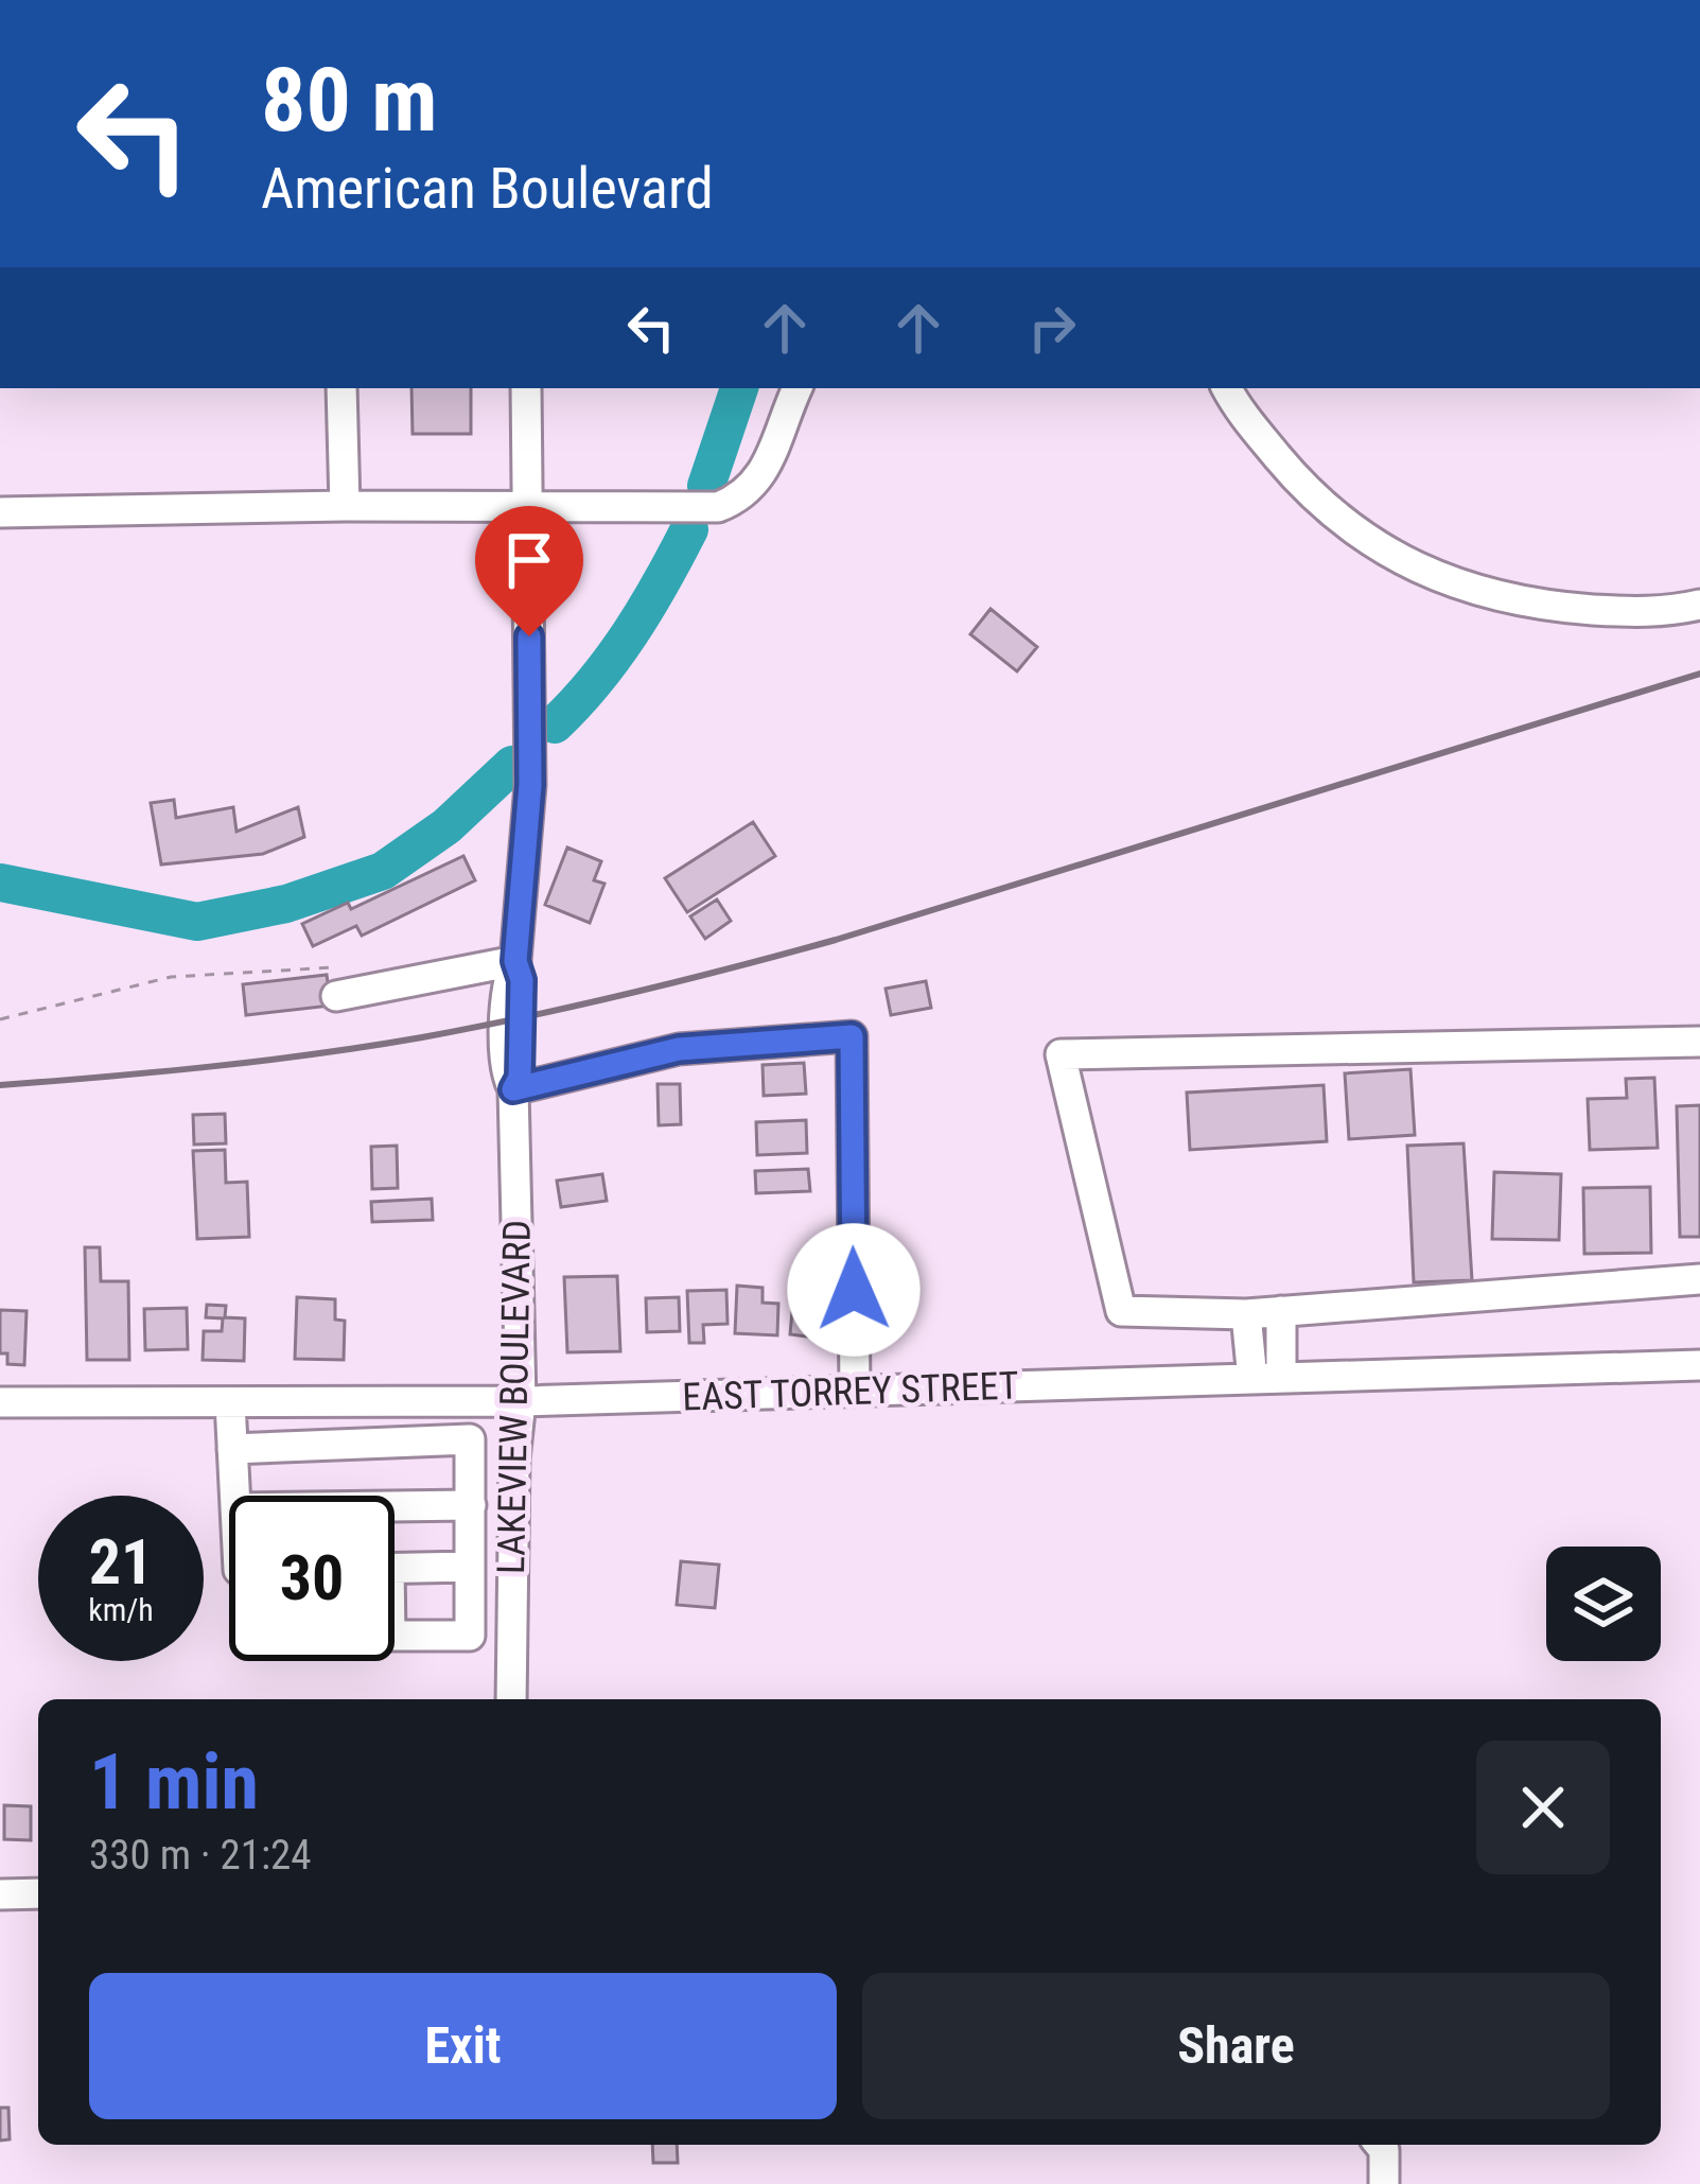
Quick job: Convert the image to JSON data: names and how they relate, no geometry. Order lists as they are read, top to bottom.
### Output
{
  "streets": {
    "street": ["EAST TORREY STREET", "LAKEVIEW BOULEVARD"]
  },
  "crossings": [
    ["EAST TORREY STREET", "LAKEVIEW BOULEVARD"]
  ],
  "page": {
    "turn": ["80 m", "American Boulevard"],
    "speed": "21 km/h",
    "limit": "30",
    "heading": ["1 min", "330 m · 21:24"],
    "buttons": ["Exit", "Share"]
  }
}
